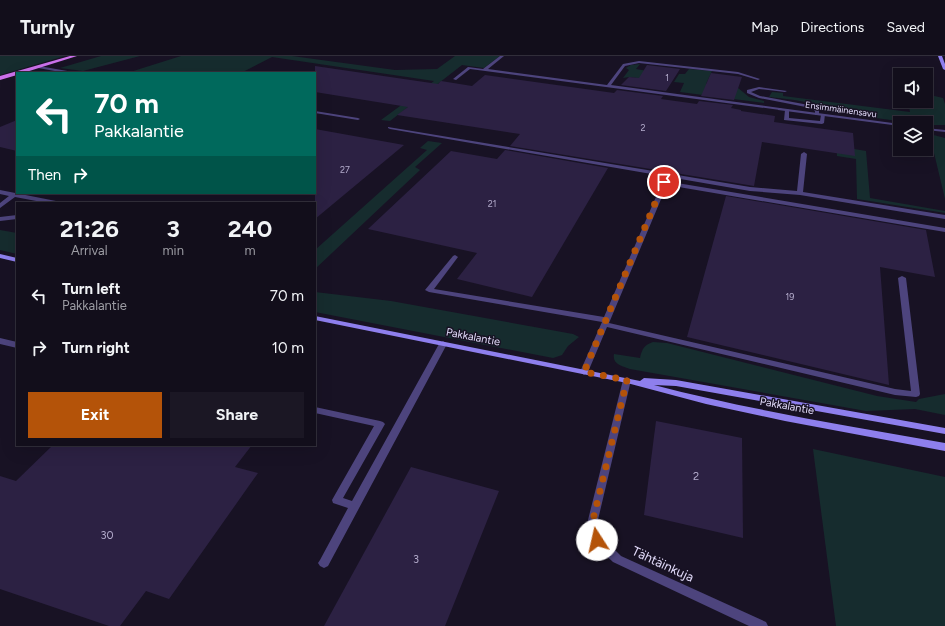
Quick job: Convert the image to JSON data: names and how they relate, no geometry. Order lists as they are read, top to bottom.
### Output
{
  "streets": {
    "main road": ["Pakkalantie"],
    "street": ["Ensimmäinensavu", "Tähtäinkuja"]
  },
  "crossings": [
    ["Pakkalantie", "Tähtäinkuja"]
  ],
  "house_numbers": [
    "1",
    "2",
    "27",
    "21",
    "19",
    "2",
    "30",
    "3"
  ],
  "page": {
    "header": "Turnly",
    "nav": ["Map", "Directions", "Saved"],
    "turn": ["70 m", "Pakkalantie"],
    "then": "Then",
    "eta": [
      "21:26",
      "Arrival",
      "3",
      "min",
      "240",
      "m"
    ],
    "list": [
      {
        "name": "Turn left",
        "note": "Pakkalantie",
        "value": "70 m"
      },
      {
        "name": "Turn right",
        "value": "10 m"
      }
    ],
    "buttons": ["Exit", "Share"]
  }
}
